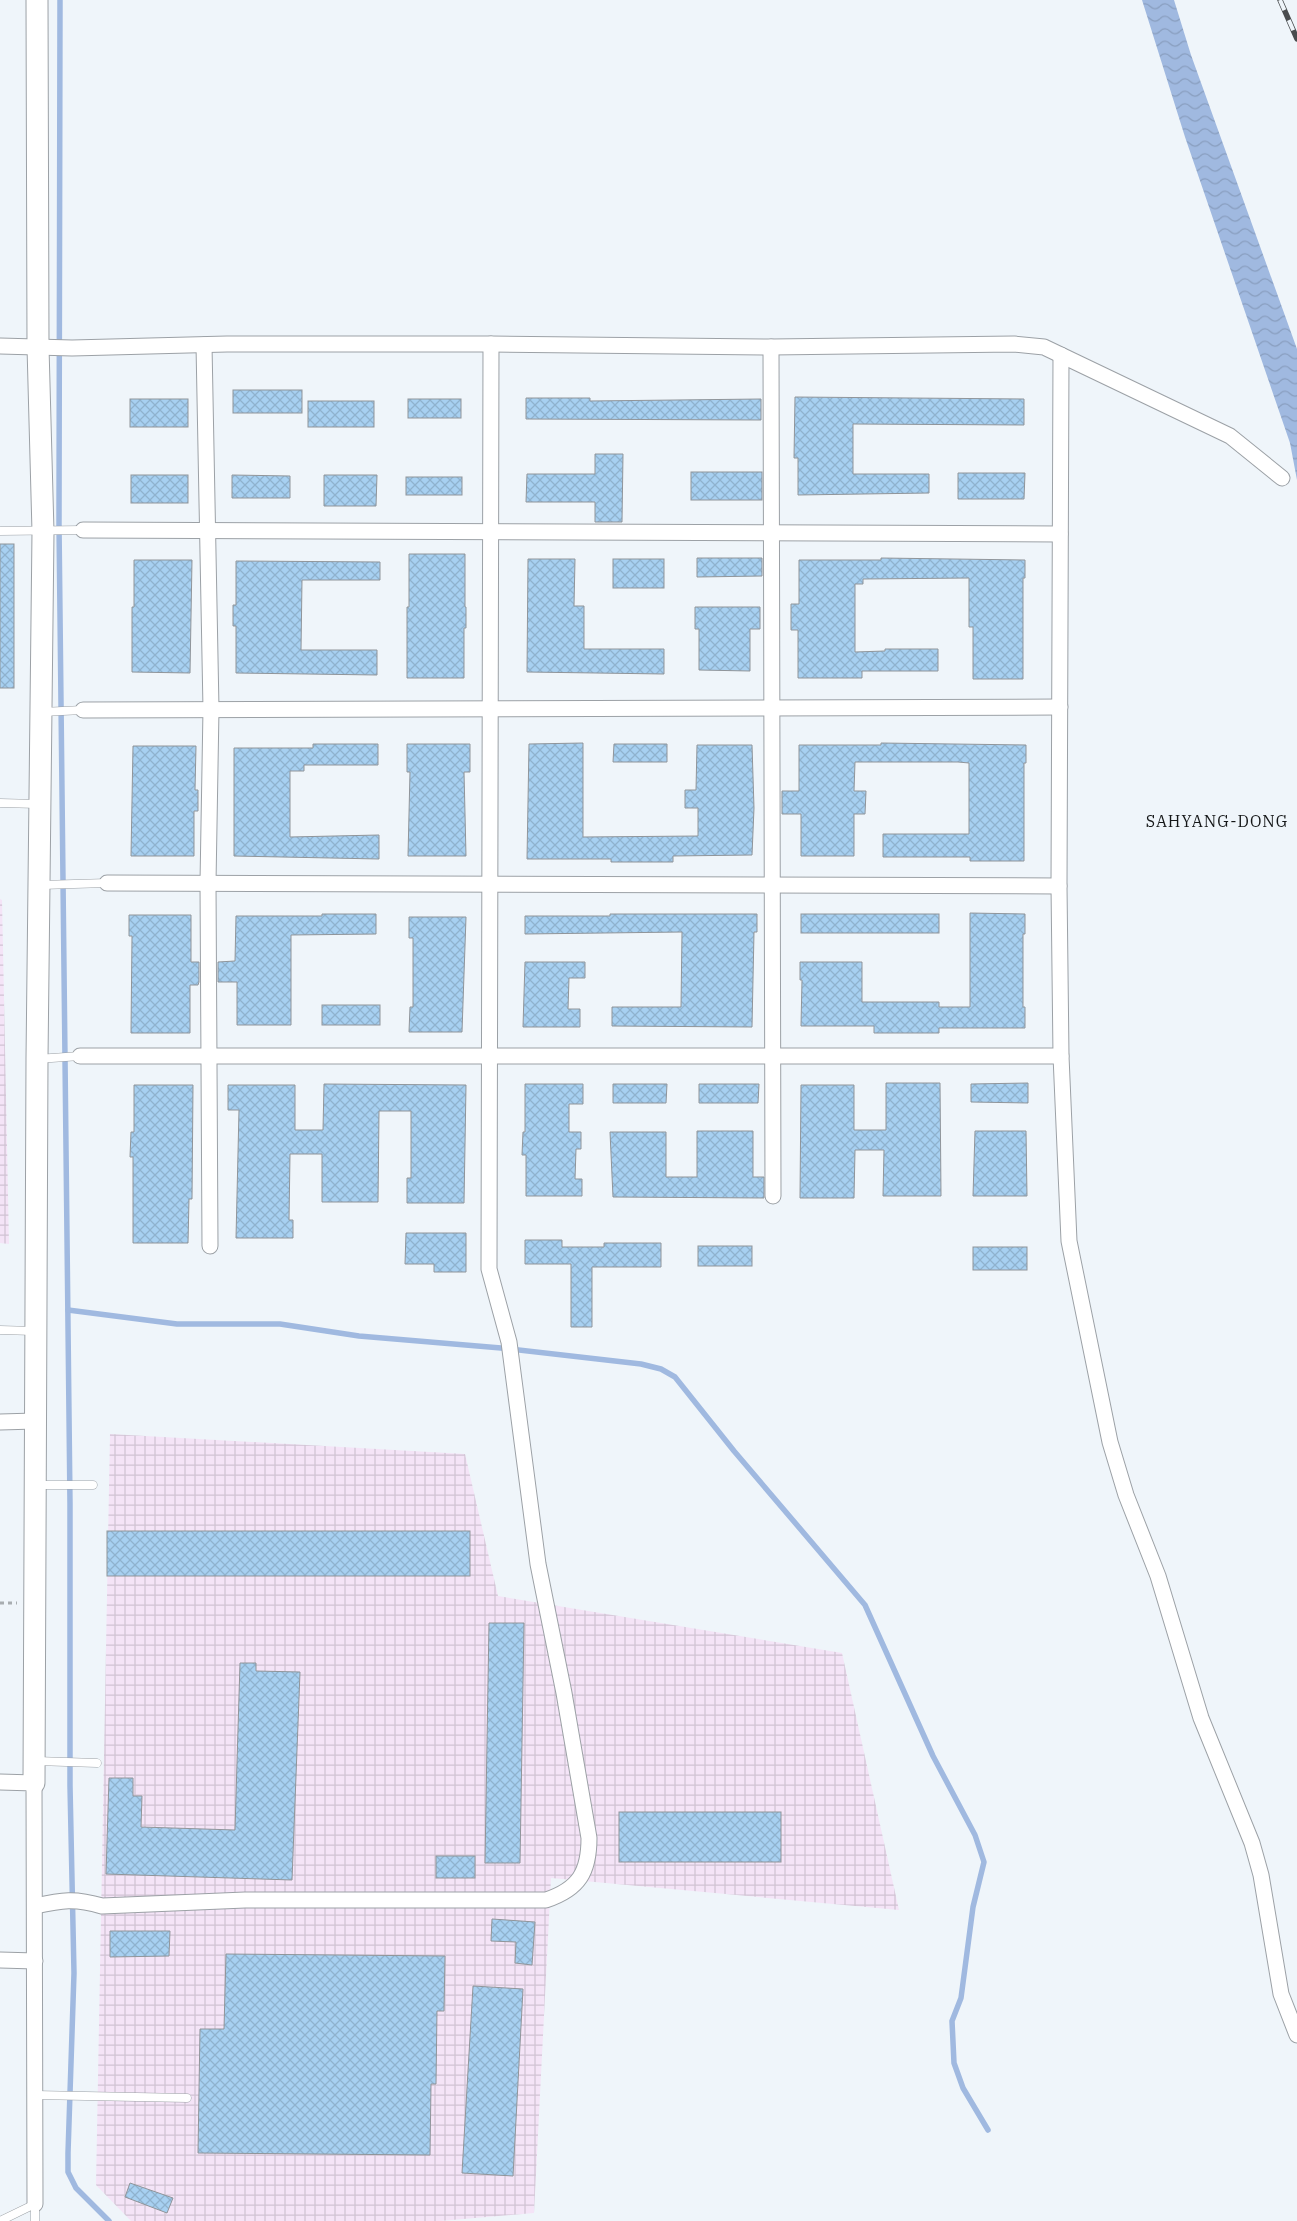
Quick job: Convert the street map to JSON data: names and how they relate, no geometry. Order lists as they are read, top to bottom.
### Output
{
  "districts": ["SAHYANG-DONG"]
}
